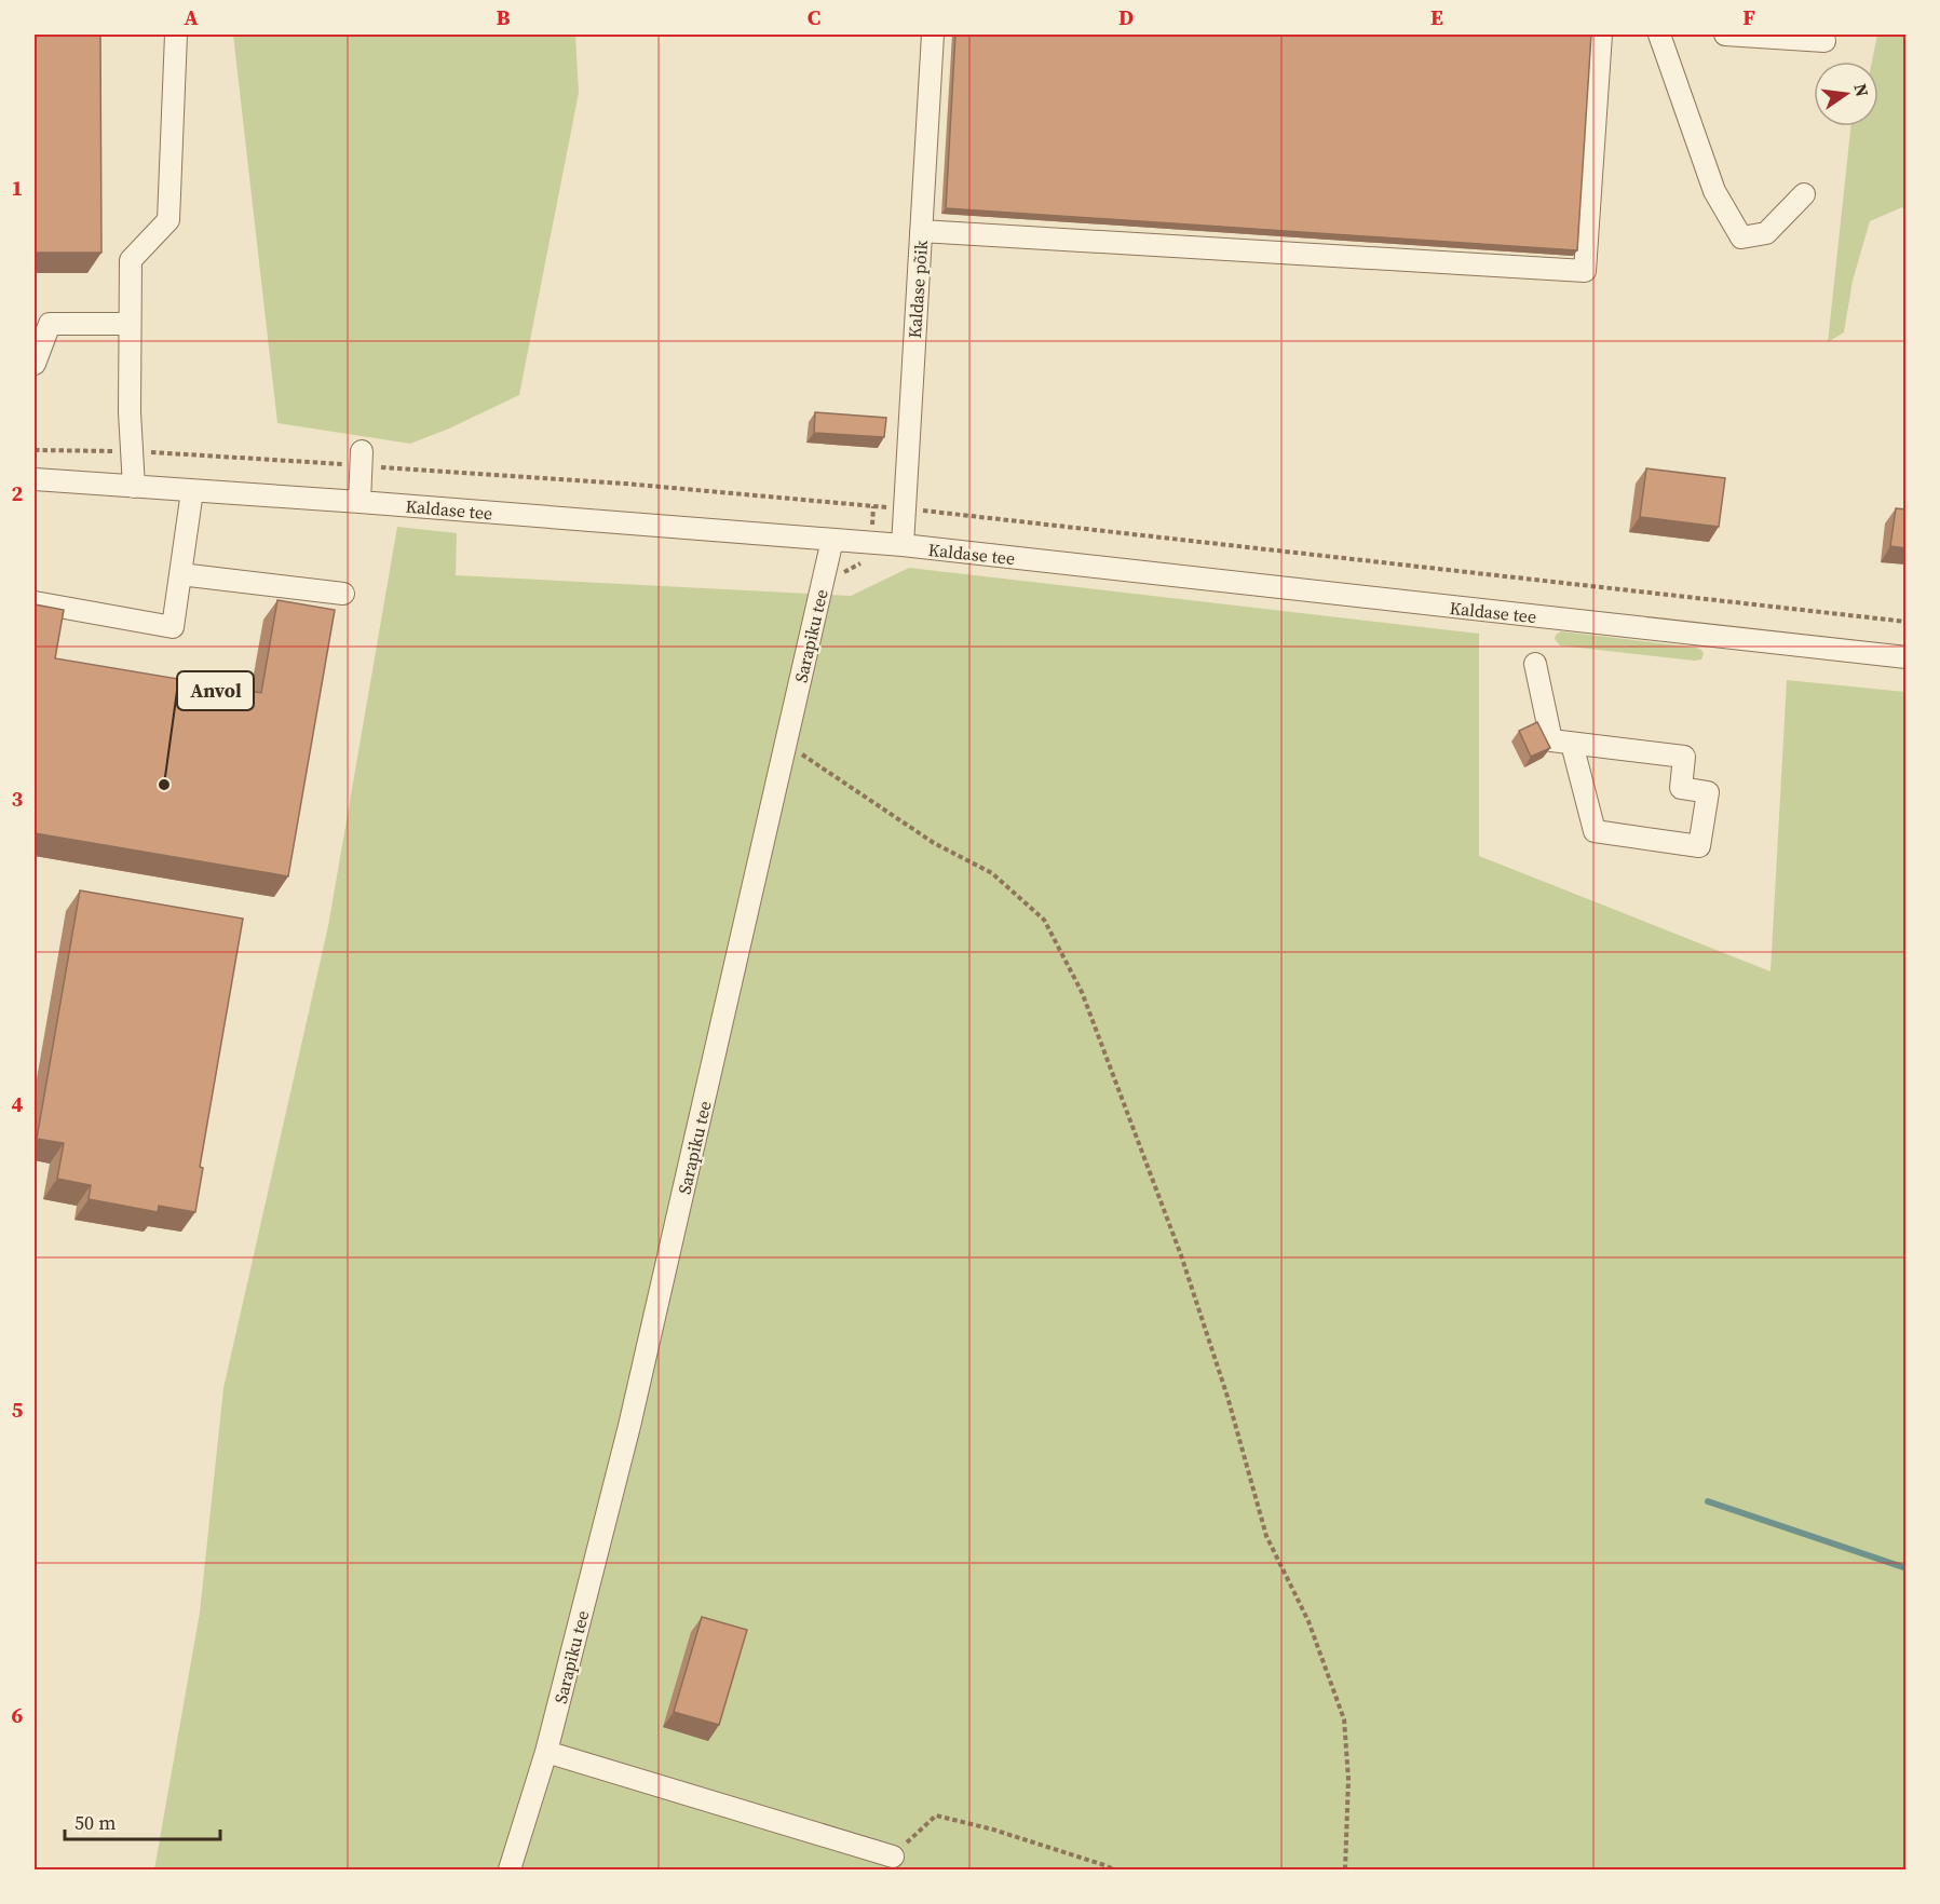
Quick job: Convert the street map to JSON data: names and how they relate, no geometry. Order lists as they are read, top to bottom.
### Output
{
  "streets": {
    "street": ["Kaldase põik", "Kaldase tee", "Sarapiku tee"]
  },
  "crossings": [
    ["Kaldase põik", "Kaldase tee"],
    ["Kaldase tee", "Sarapiku tee"]
  ],
  "places": ["Anvol"],
  "scale_bar": "50 m",
  "north": "right",
  "grid": {
    "columns": [
      "A",
      "B",
      "C",
      "D",
      "E",
      "F"
    ],
    "rows": [
      "1",
      "2",
      "3",
      "4",
      "5",
      "6"
    ]
  }
}
